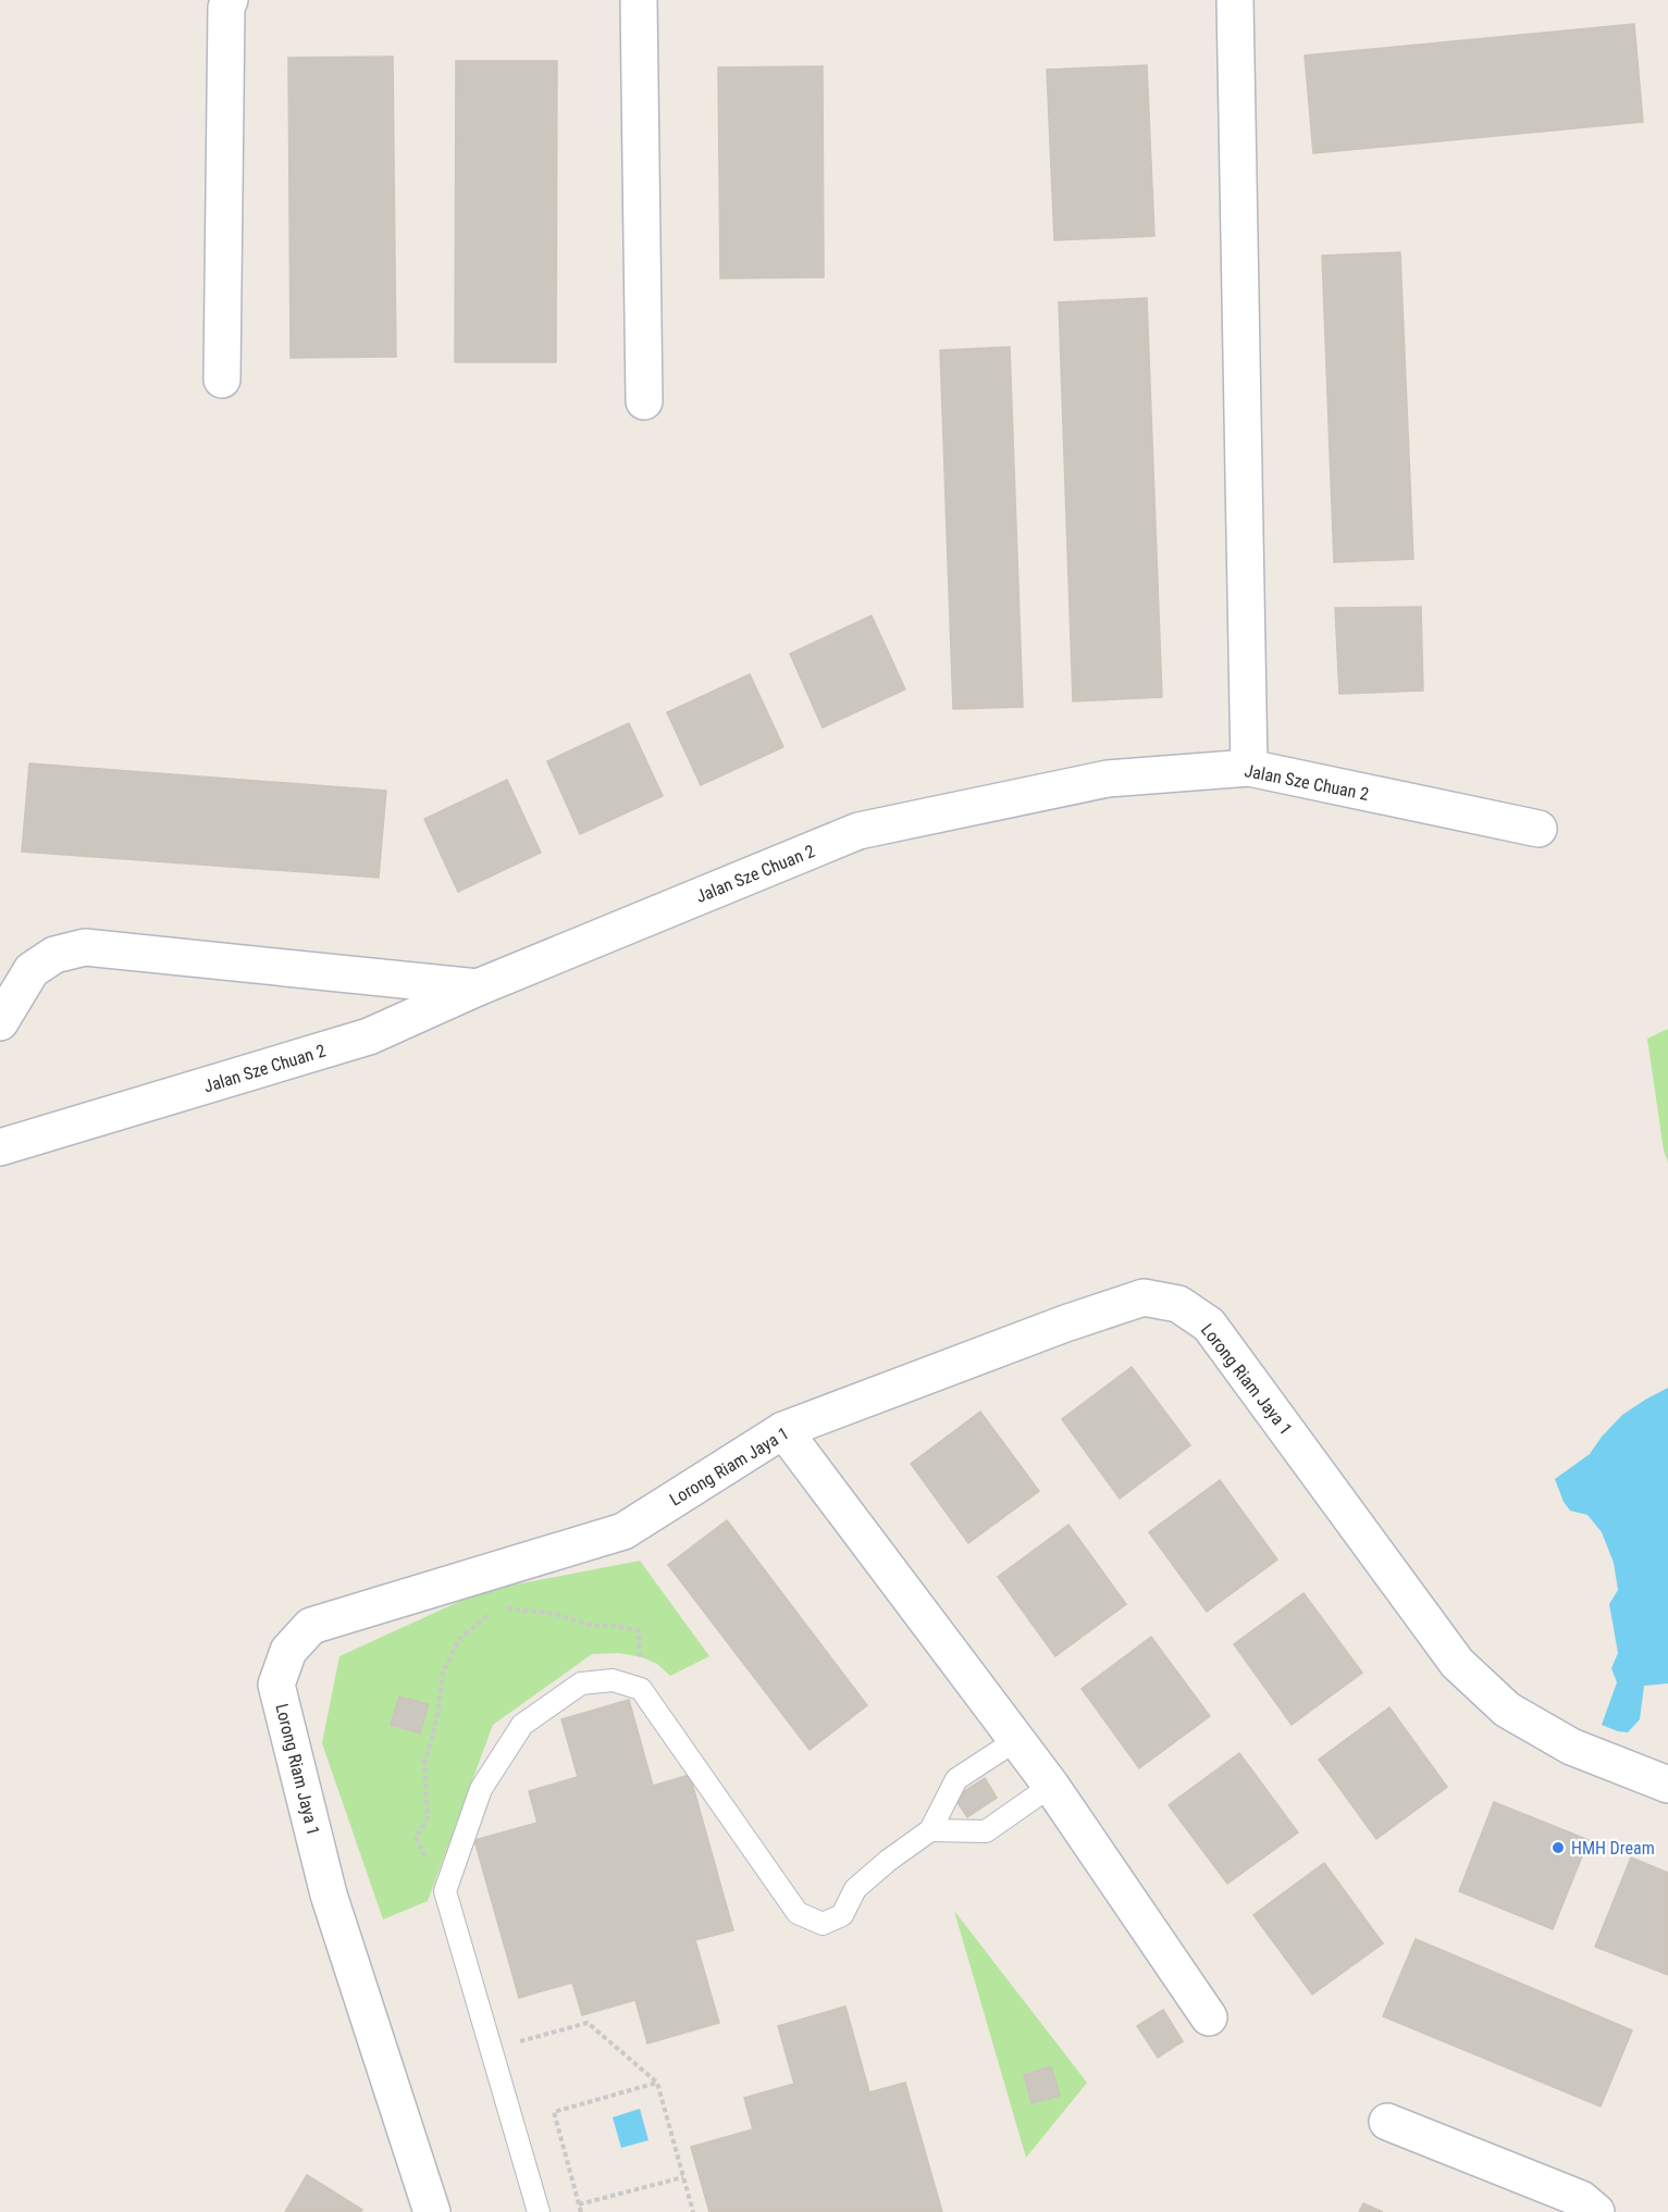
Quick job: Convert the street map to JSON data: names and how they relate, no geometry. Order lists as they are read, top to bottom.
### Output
{
  "streets": {
    "street": ["Jalan Sze Chuan 2", "Lorong Riam Jaya 1"]
  },
  "places": ["HMH Dream"]
}
